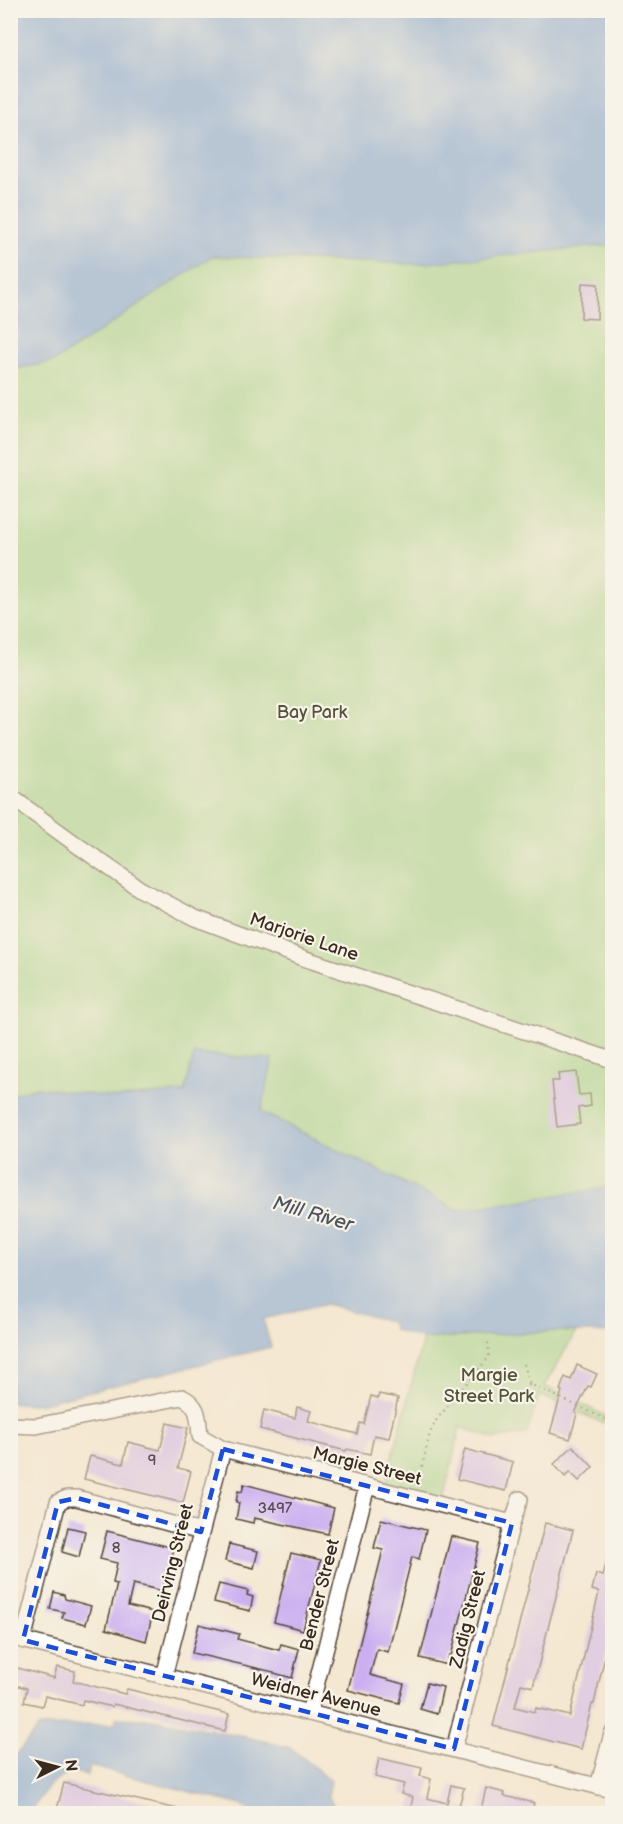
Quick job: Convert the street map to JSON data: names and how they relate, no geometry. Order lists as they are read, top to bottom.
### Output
{
  "streets": {
    "street": [
      "Marjorie Lane",
      "Margie Street",
      "Deirving Street",
      "Bender Street",
      "Zadig Street",
      "Weidner Avenue"
    ]
  },
  "crossings": [
    ["Margie Street", "Deirving Street"],
    ["Margie Street", "Bender Street"],
    ["Margie Street", "Zadig Street"],
    ["Deirving Street", "Weidner Avenue"],
    ["Bender Street", "Weidner Avenue"],
    ["Zadig Street", "Weidner Avenue"]
  ],
  "water": ["Mill River"],
  "parks": ["Bay Park", "Margie Street Park"],
  "house_numbers": ["9", "3497", "8"],
  "north": "right"
}
